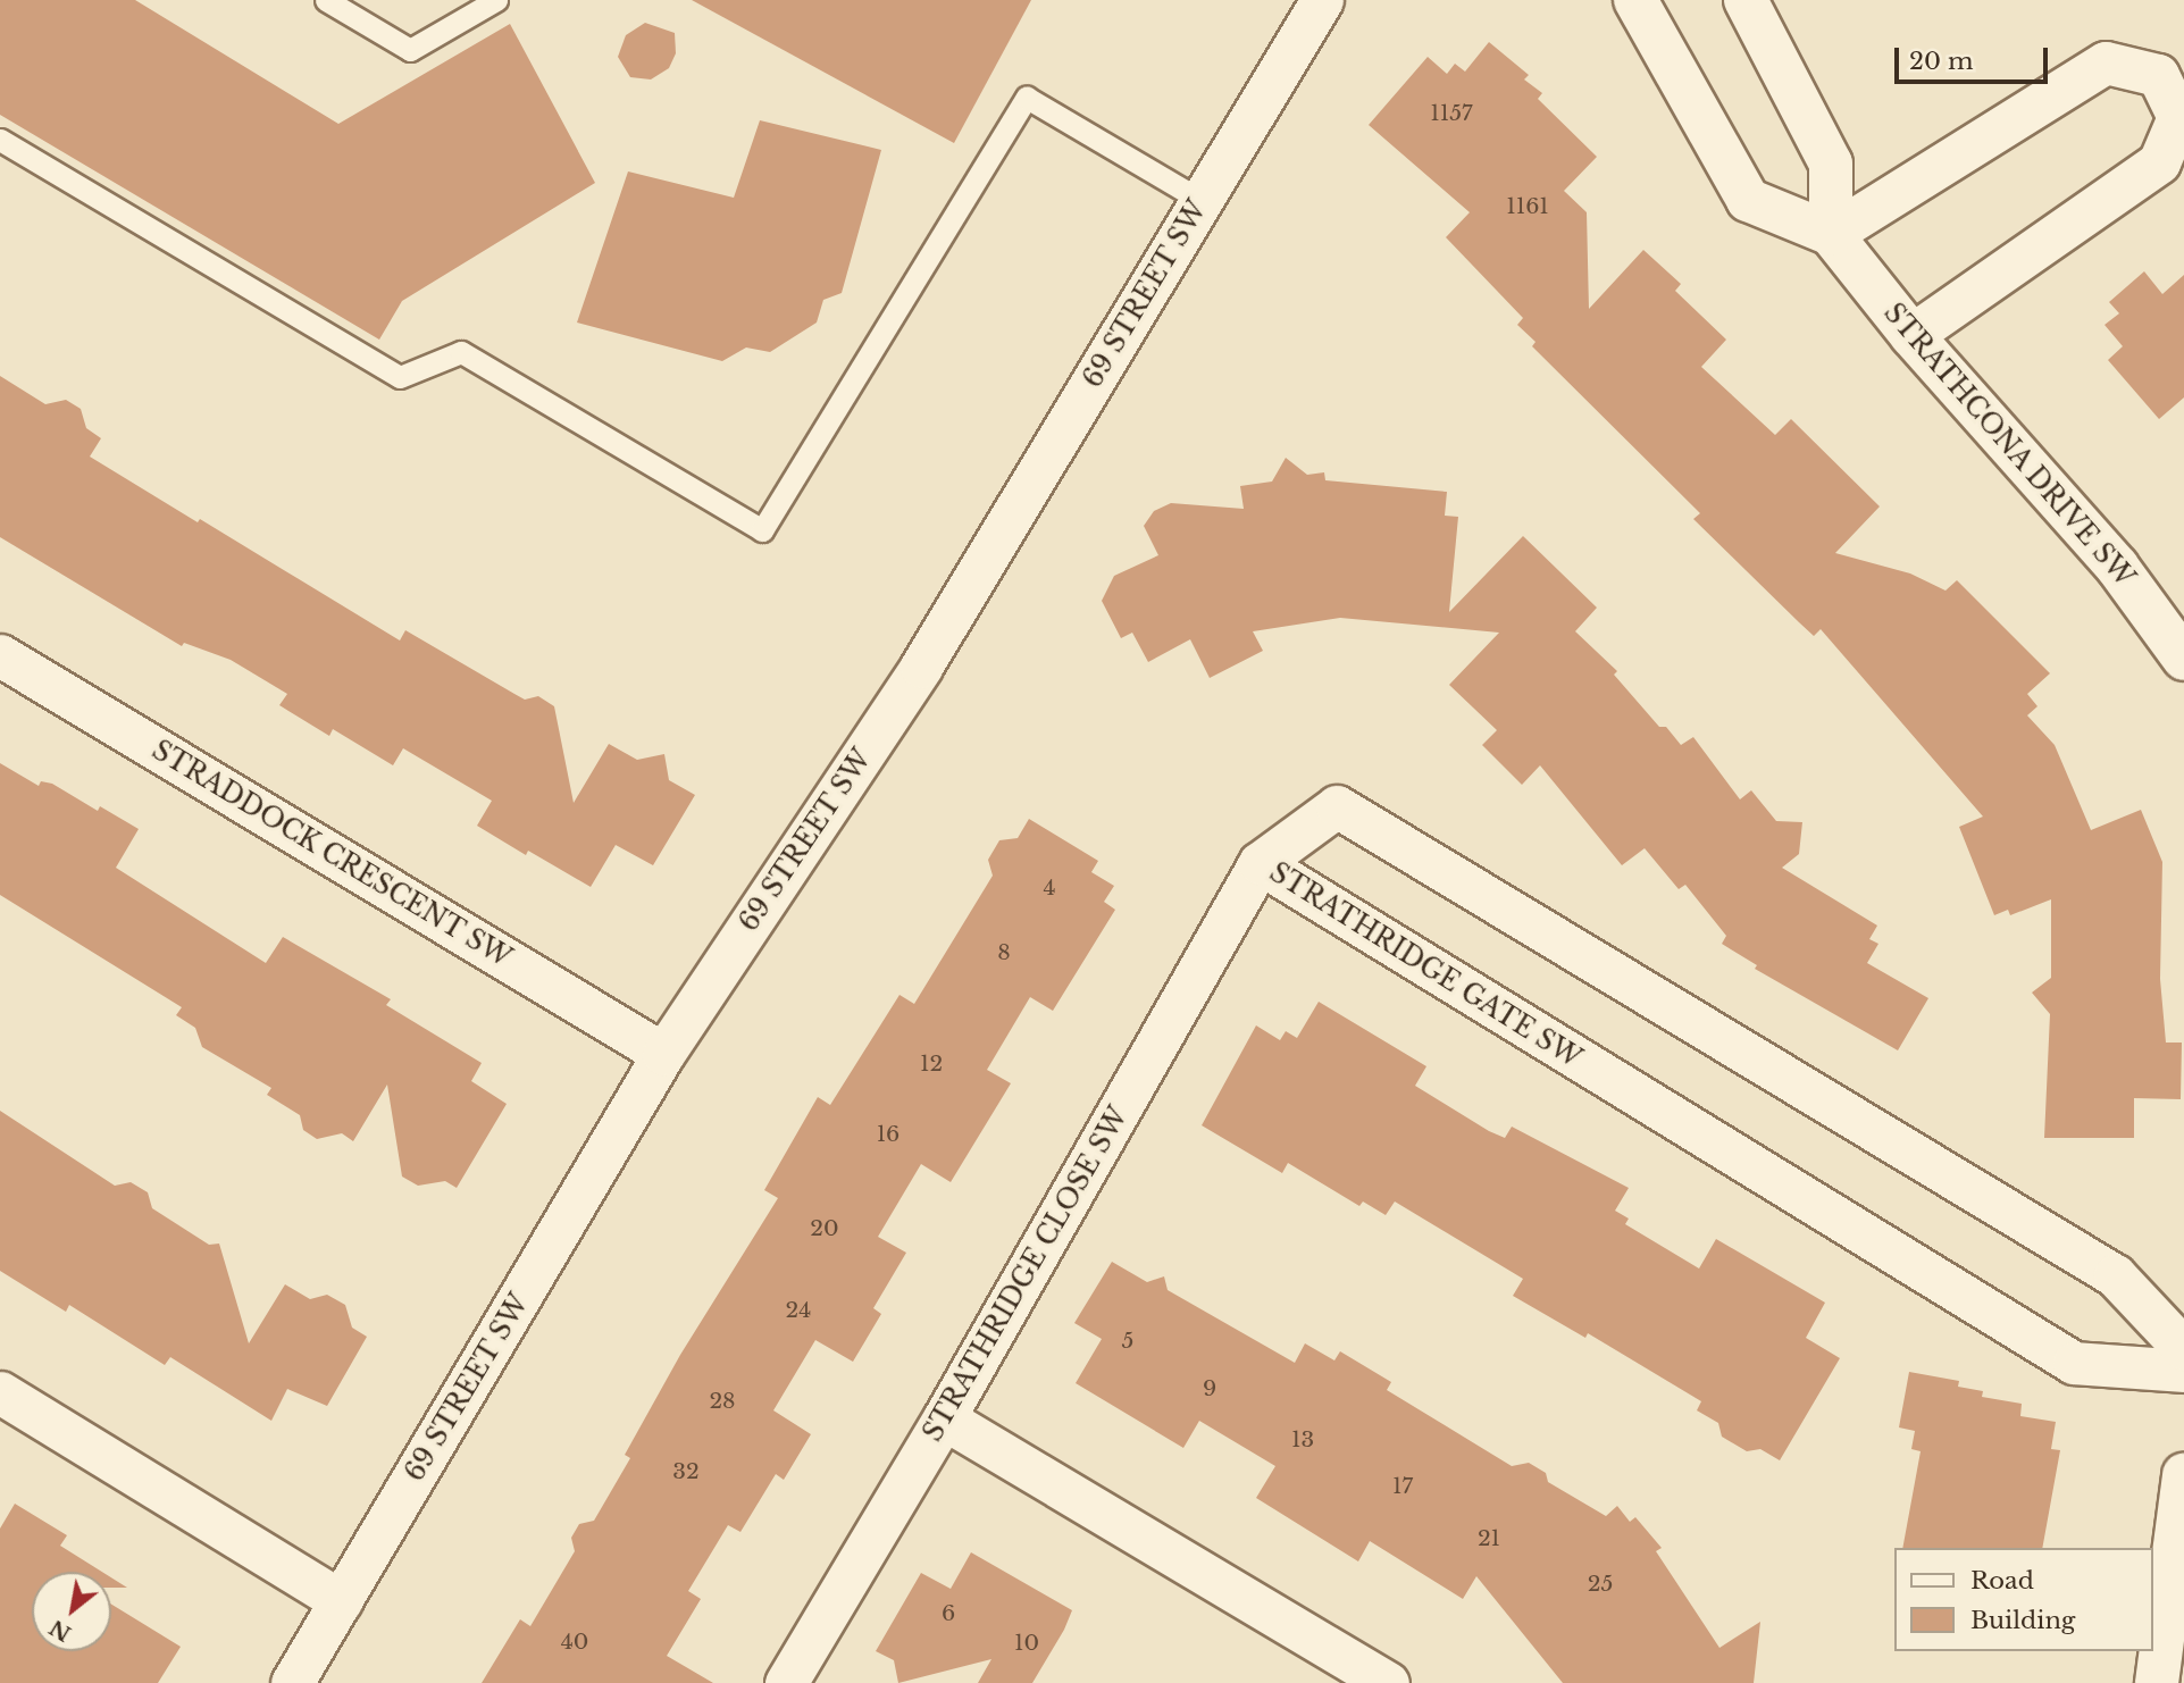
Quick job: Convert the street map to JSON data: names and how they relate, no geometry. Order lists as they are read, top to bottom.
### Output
{
  "streets": {
    "street": [
      "69 STREET SW",
      "STRATHCONA DRIVE SW",
      "STRADDOCK CRESCENT SW",
      "STRATHRIDGE GATE SW",
      "STRATHRIDGE CLOSE SW"
    ]
  },
  "crossings": [
    ["69 STREET SW", "STRADDOCK CRESCENT SW"],
    ["STRATHRIDGE GATE SW", "STRATHRIDGE CLOSE SW"]
  ],
  "house_numbers": [
    "1157",
    "1161",
    "4",
    "8",
    "12",
    "16",
    "20",
    "24",
    "5",
    "9",
    "28",
    "13",
    "32",
    "17",
    "21",
    "25",
    "6",
    "40",
    "10"
  ],
  "legend": ["Road", "Building"],
  "scale_bar": "20 m",
  "north": "bottom left"
}
